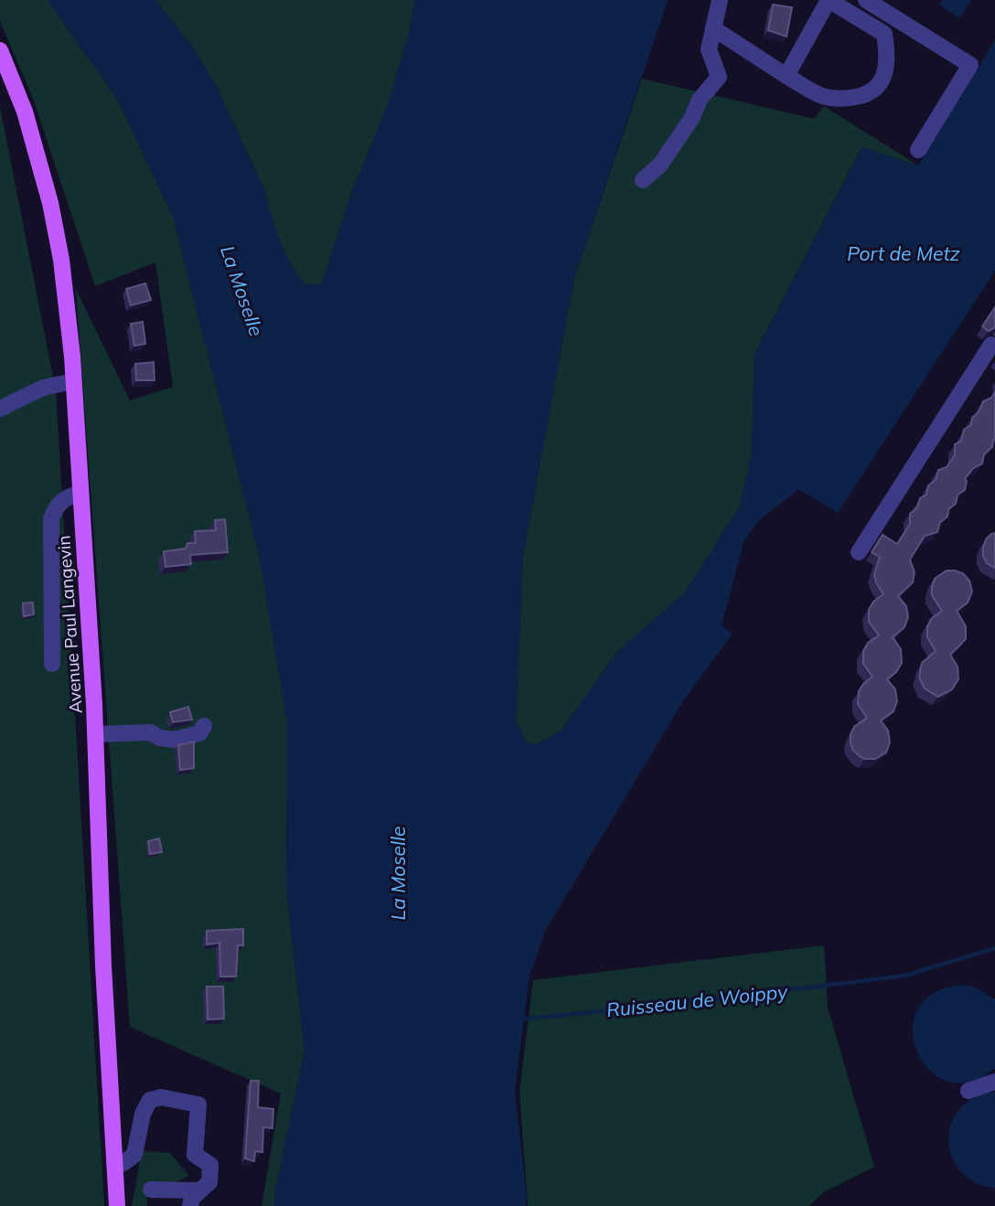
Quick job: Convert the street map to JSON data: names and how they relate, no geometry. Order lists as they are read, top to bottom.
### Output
{
  "streets": {
    "main road": ["Avenue Paul Langevin"]
  },
  "water": ["Port de Metz", "La Moselle", "Ruisseau de Woippy"]
}
